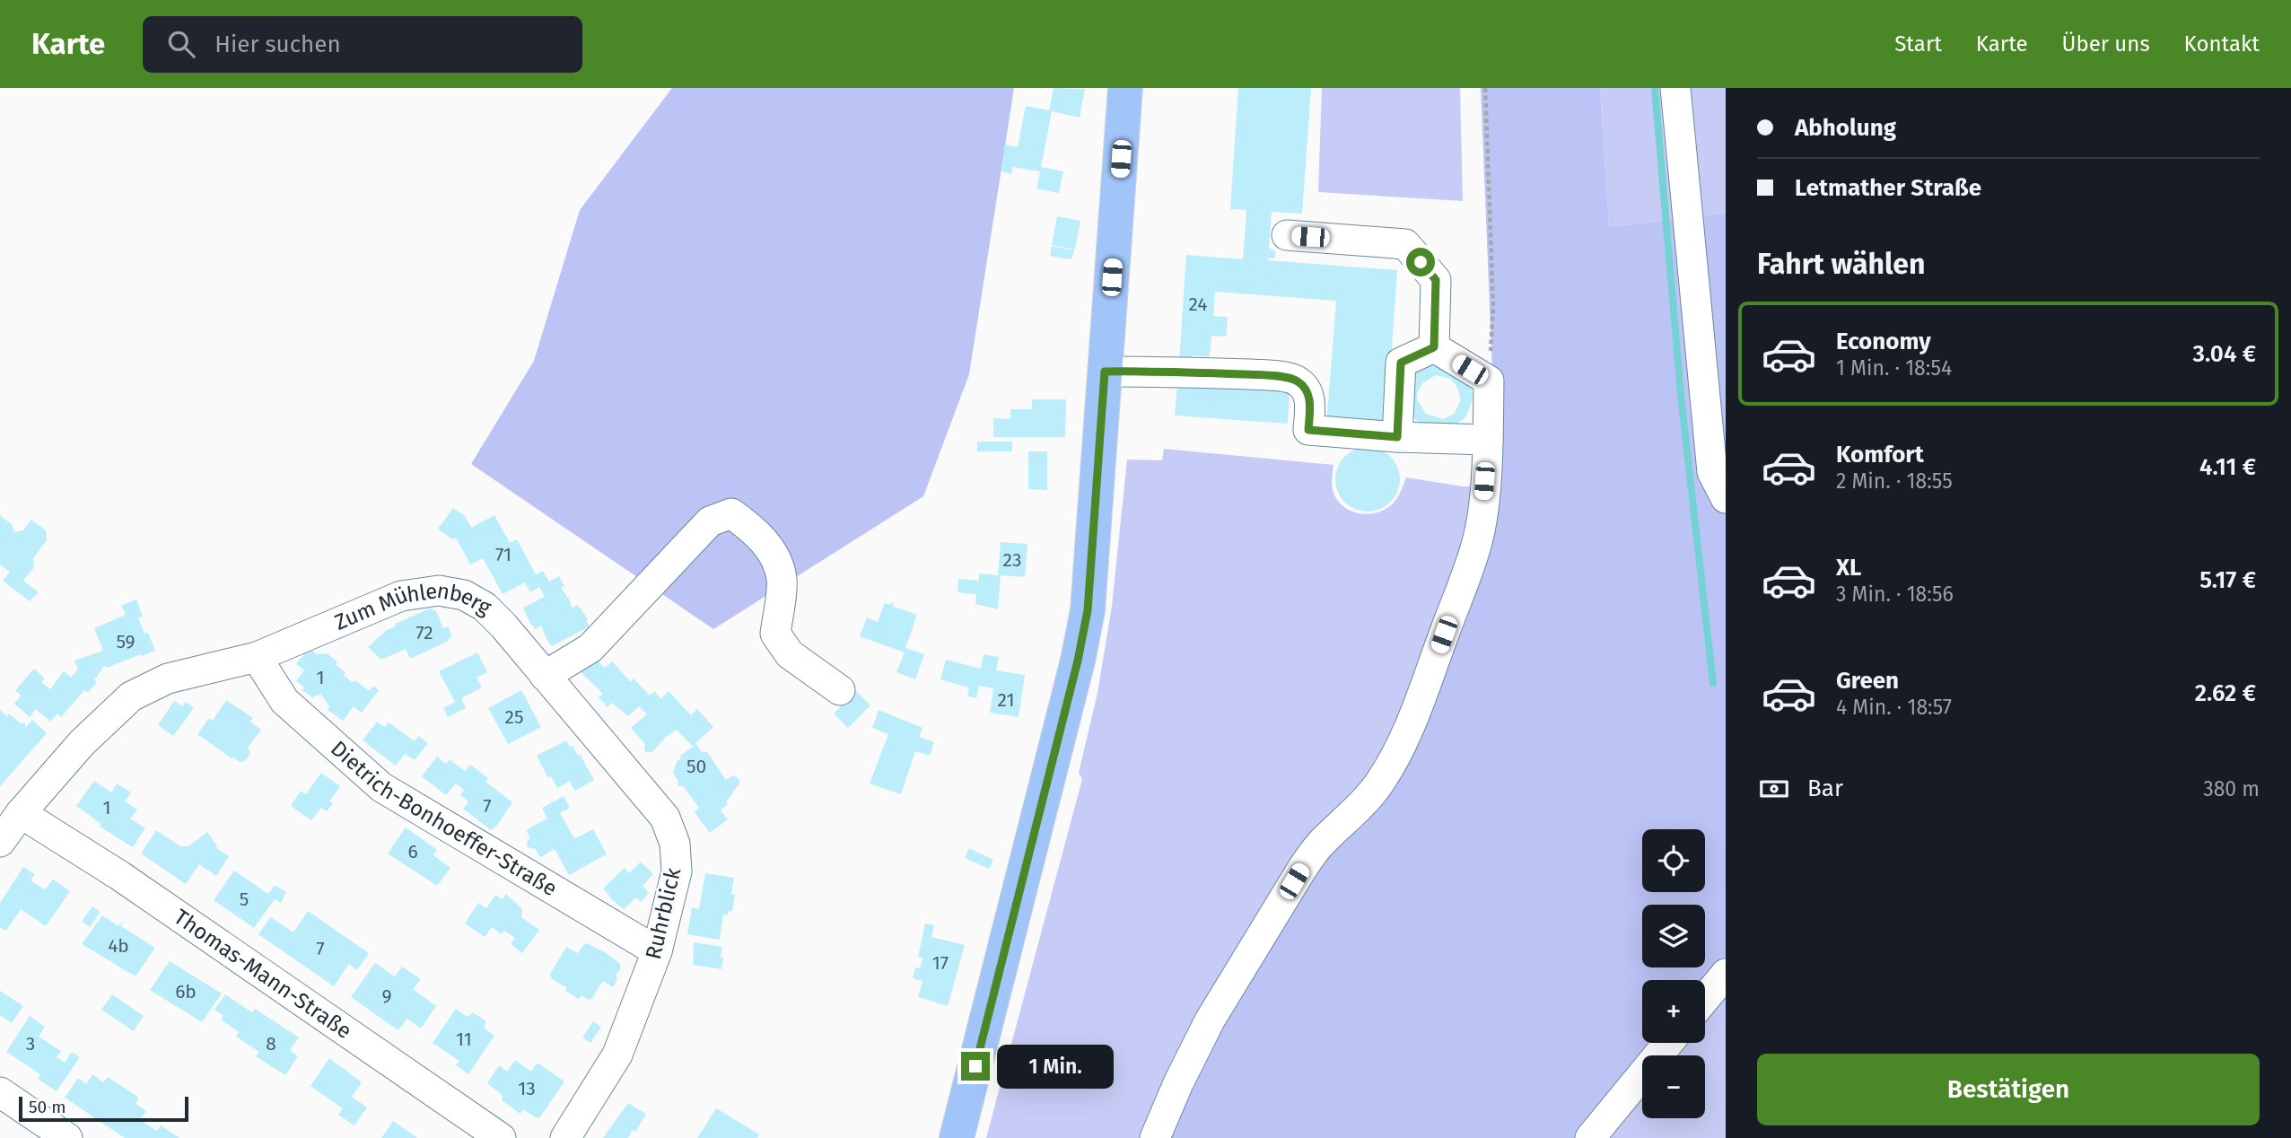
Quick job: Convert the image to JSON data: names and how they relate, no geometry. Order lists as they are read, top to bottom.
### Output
{
  "streets": {
    "street": [
      "Zum Mühlenberg",
      "Dietrich-Bonhoeffer-Straße",
      "Ruhrblick",
      "Thomas-Mann-Straße"
    ]
  },
  "crossings": [
    ["Zum Mühlenberg", "Dietrich-Bonhoeffer-Straße"],
    ["Zum Mühlenberg", "Ruhrblick"],
    ["Zum Mühlenberg", "Thomas-Mann-Straße"],
    ["Dietrich-Bonhoeffer-Straße", "Ruhrblick"]
  ],
  "house_numbers": [
    "24",
    "71",
    "23",
    "72",
    "59",
    "1",
    "21",
    "25",
    "50",
    "7",
    "1",
    "6",
    "5",
    "4b",
    "7",
    "17",
    "6b",
    "9",
    "11",
    "3",
    "8",
    "13"
  ],
  "scale_bar": "50 m",
  "page": {
    "header": "Karte",
    "search": "Hier suchen",
    "nav": [
      "Start",
      "Karte",
      "Über uns",
      "Kontakt"
    ],
    "banner": ["Abholung", "Letmather Straße"],
    "heading": "Fahrt wählen",
    "list": [
      {
        "name": "Economy",
        "note": "1 Min. · 18:54",
        "value": "3.04 €"
      },
      {
        "name": "Komfort",
        "note": "2 Min. · 18:55",
        "value": "4.11 €"
      },
      {
        "name": "XL",
        "note": "3 Min. · 18:56",
        "value": "5.17 €"
      },
      {
        "name": "Green",
        "note": "4 Min. · 18:57",
        "value": "2.62 €"
      }
    ],
    "pay": ["Bar", "380 m"],
    "map_buttons": ["+", "−"],
    "buttons": "Bestätigen",
    "bubble": "1 Min.",
    "scale": "50 m"
  }
}
